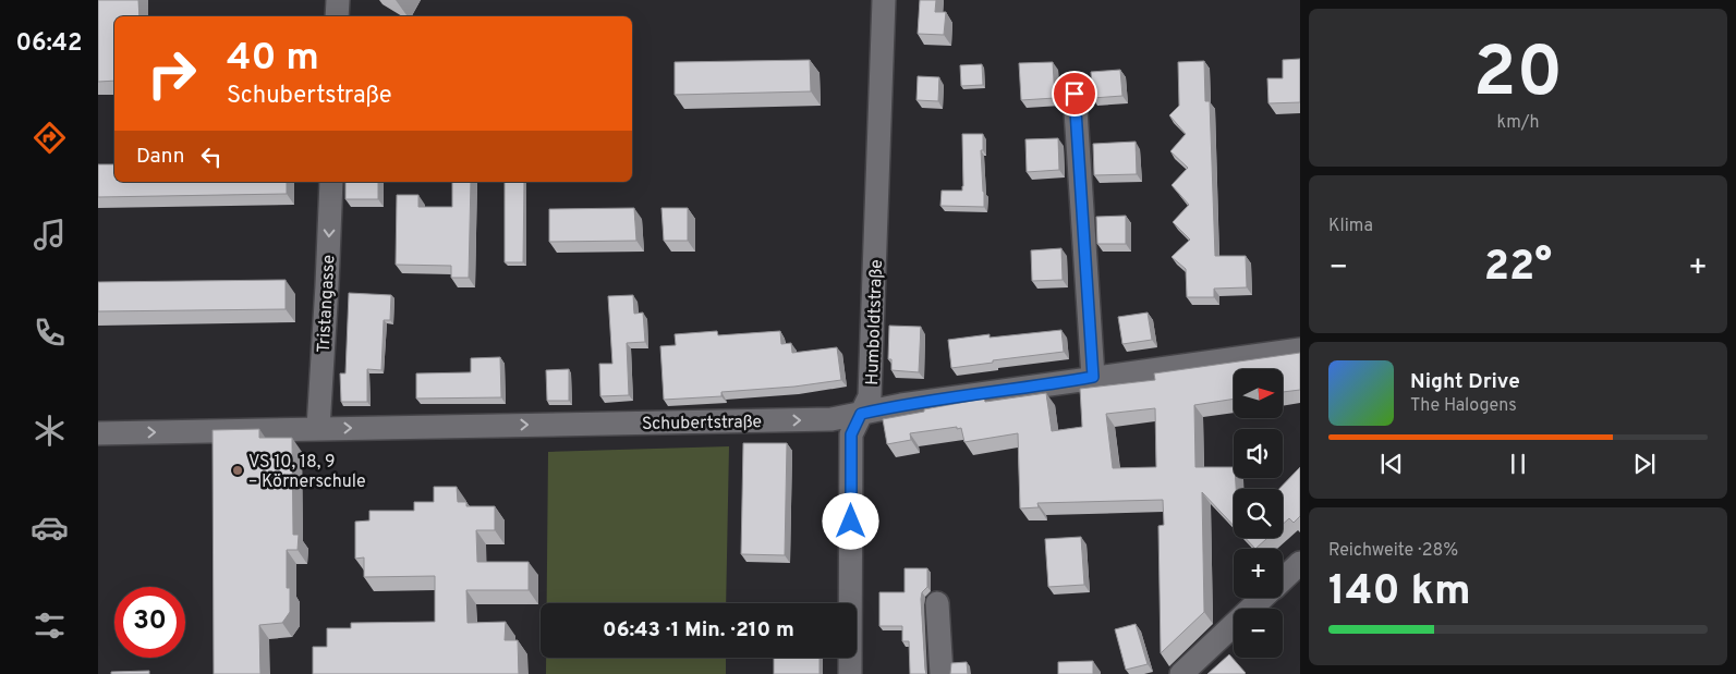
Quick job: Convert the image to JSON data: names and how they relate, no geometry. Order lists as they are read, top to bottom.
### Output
{
  "streets": {
    "street": ["Tristangasse", "Humboldtstraße", "Schubertstraße"]
  },
  "crossings": [
    ["Tristangasse", "Schubertstraße"],
    ["Humboldtstraße", "Schubertstraße"]
  ],
  "one_way": ["Tristangasse", "Schubertstraße"],
  "places": ["VS 10, 18, 9 – Körnerschule"],
  "north": "right",
  "page": {
    "tabs": "06:42",
    "tile": [
      ["20", "km/h"],
      "Klima",
      ["Reichweite · 28%", "140 km"]
    ],
    "turn": ["40 m", "Schubertstraße"],
    "then": "Dann",
    "heat": ["−", "22°", "+"],
    "song": ["Night Drive", "The Halogens"],
    "map_buttons": ["+", "−"],
    "limit": "30",
    "trip": "06:43 · 1 Min. · 210 m"
  }
}
